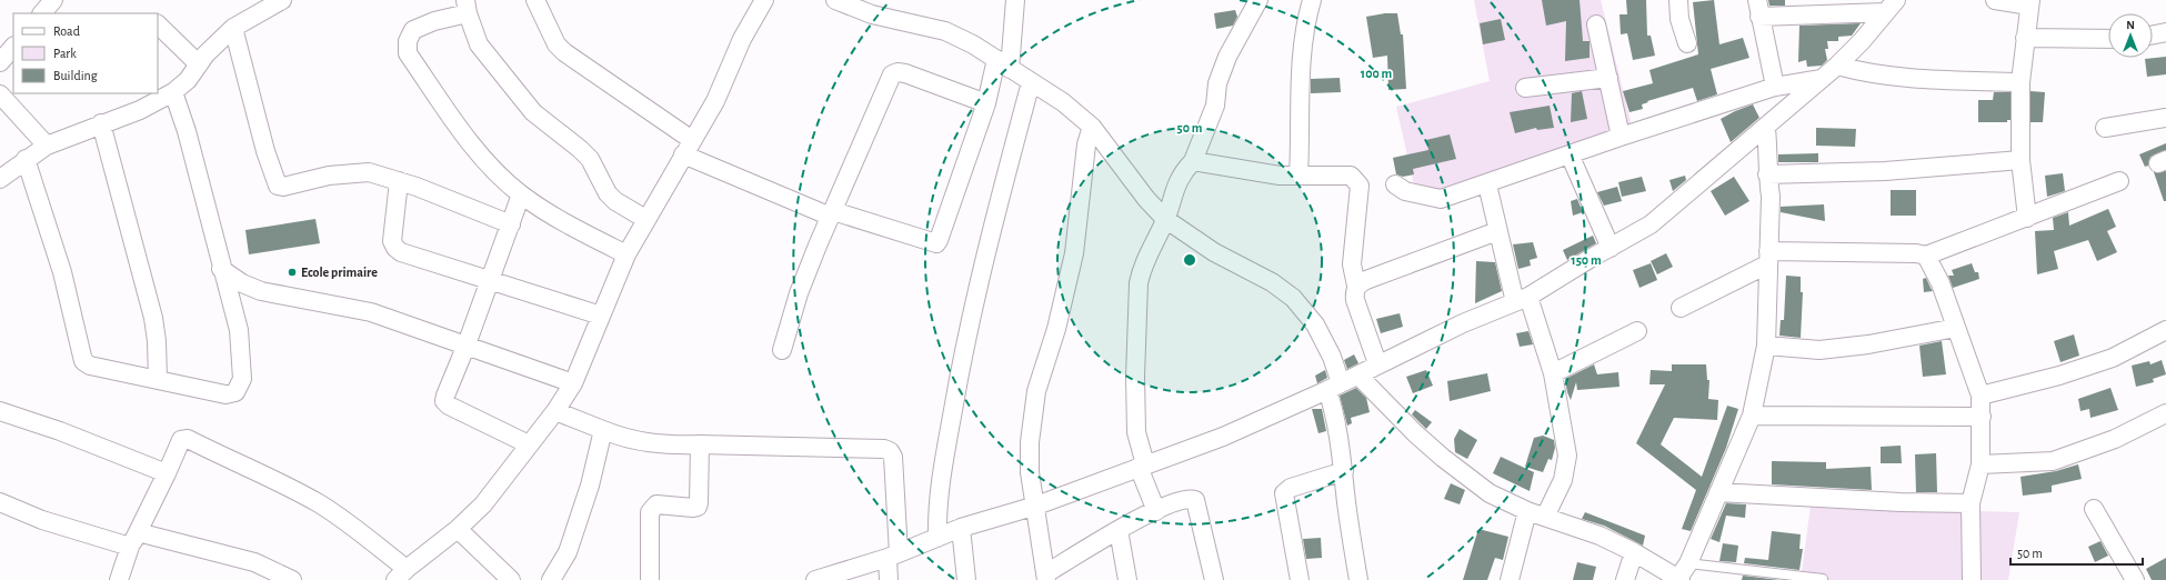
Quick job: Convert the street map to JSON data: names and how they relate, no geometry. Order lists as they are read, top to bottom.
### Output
{
  "places": ["Ecole primaire"],
  "legend": ["Road", "Park", "Building"],
  "scale_bar": "50 m",
  "north": "top",
  "rings": ["100 m", "50 m", "150 m"]
}
